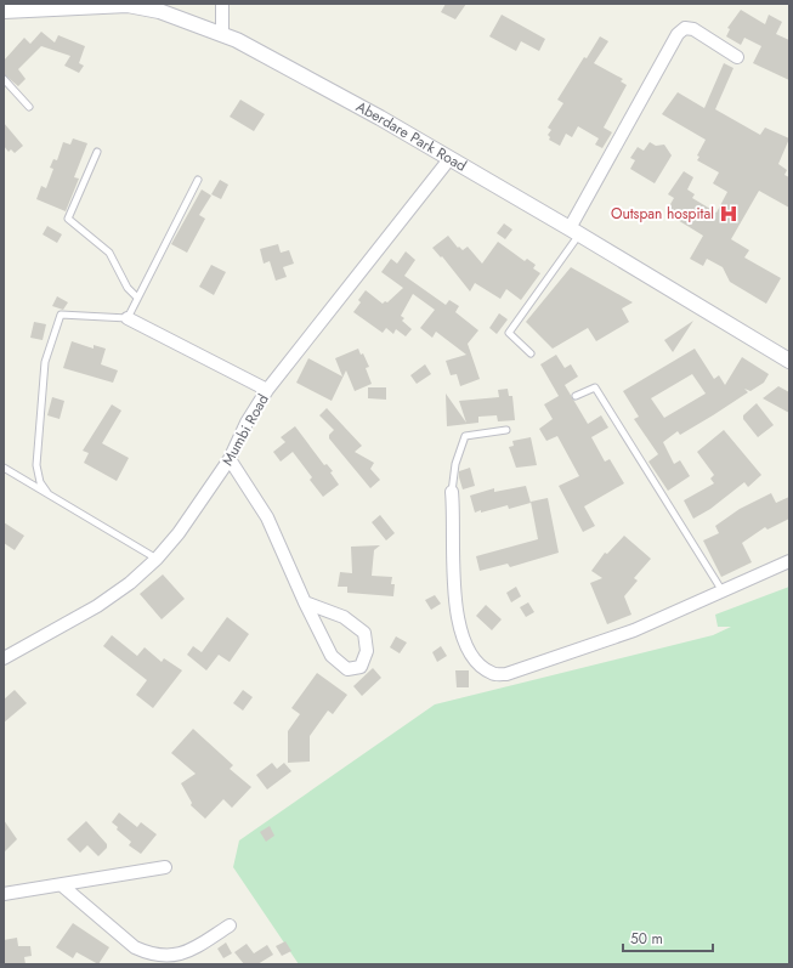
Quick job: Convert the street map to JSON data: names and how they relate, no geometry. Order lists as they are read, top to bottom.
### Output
{
  "streets": {
    "street": ["Aberdare Park Road", "Mumbi Road"]
  },
  "crossings": [
    ["Aberdare Park Road", "Mumbi Road"]
  ],
  "places": {
    "hospital": ["Outspan hospital"]
  },
  "scale_bar": "50 m"
}
